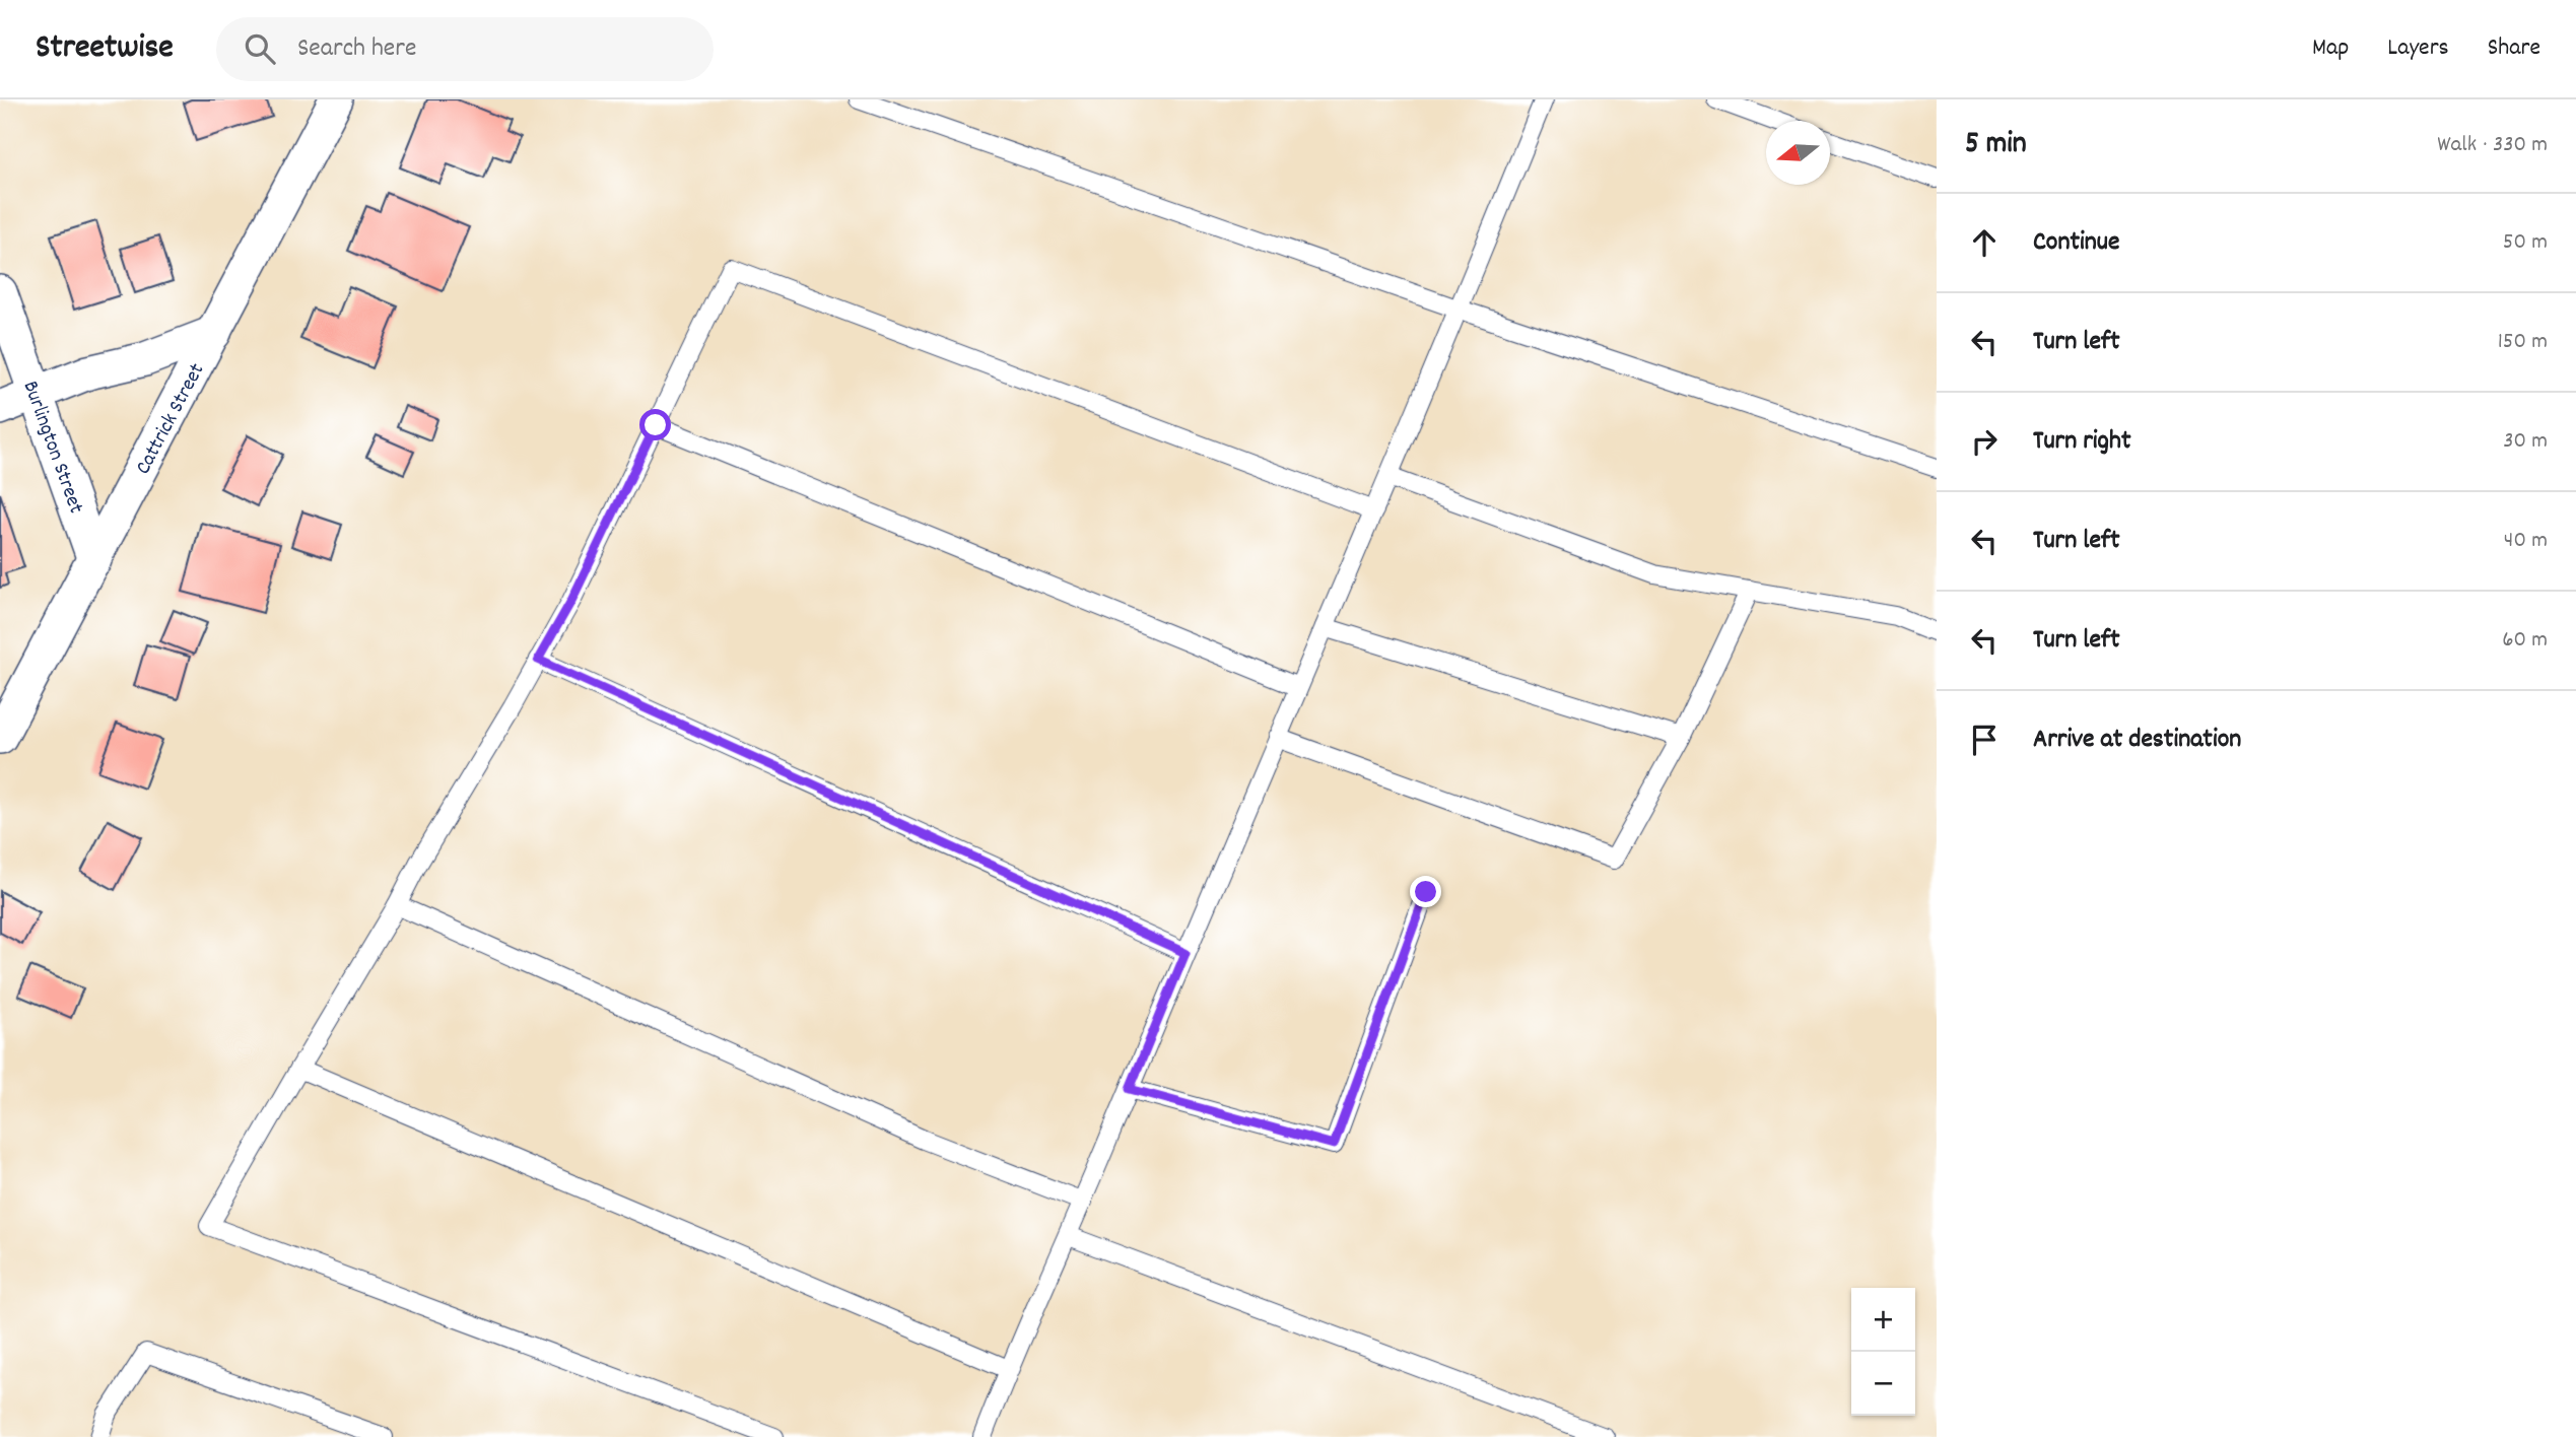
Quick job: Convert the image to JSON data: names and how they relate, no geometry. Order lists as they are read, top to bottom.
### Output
{
  "streets": {
    "street": ["Cattrick Street", "Burlington Street"]
  },
  "crossings": [
    ["Cattrick Street", "Burlington Street"]
  ],
  "north": "left",
  "page": {
    "header": "Streetwise",
    "search": "Search here",
    "nav": ["Map", "Layers", "Share"],
    "heading": ["5 min", "Walk · 330 m"],
    "list": [
      ["Continue", "50 m"],
      ["Turn left", "150 m"],
      ["Turn right", "30 m"],
      ["Turn left", "40 m"],
      ["Turn left", "60 m"],
      "Arrive at destination"
    ],
    "map_buttons": ["+", "−"]
  }
}
